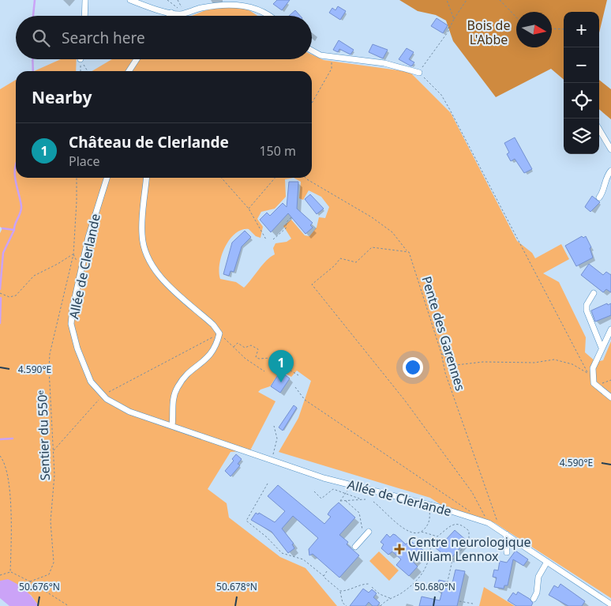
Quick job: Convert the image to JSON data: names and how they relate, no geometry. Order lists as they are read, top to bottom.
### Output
{
  "streets": {
    "street": ["Allée de Clerlande"],
    "path": ["Pente des Garennes", "Sentier du 550ᵉ"]
  },
  "crossings": [
    ["Allée de Clerlande", "Pente des Garennes"]
  ],
  "parks": ["Bois de L'Abbe"],
  "places": {
    "health": ["Centre neurologique William Lennox"]
  },
  "north": "right",
  "page": {
    "map_buttons": ["+", "−"],
    "search": "Search here",
    "heading": "Nearby",
    "list": [
      {
        "mark": "1",
        "name": "Château de Clerlande",
        "note": "Place",
        "value": "150 m"
      }
    ],
    "pins": "1"
  },
  "coordinates": [
    "4.590°E",
    "50.676°N",
    "50.678°N",
    "50.680°N"
  ]
}
